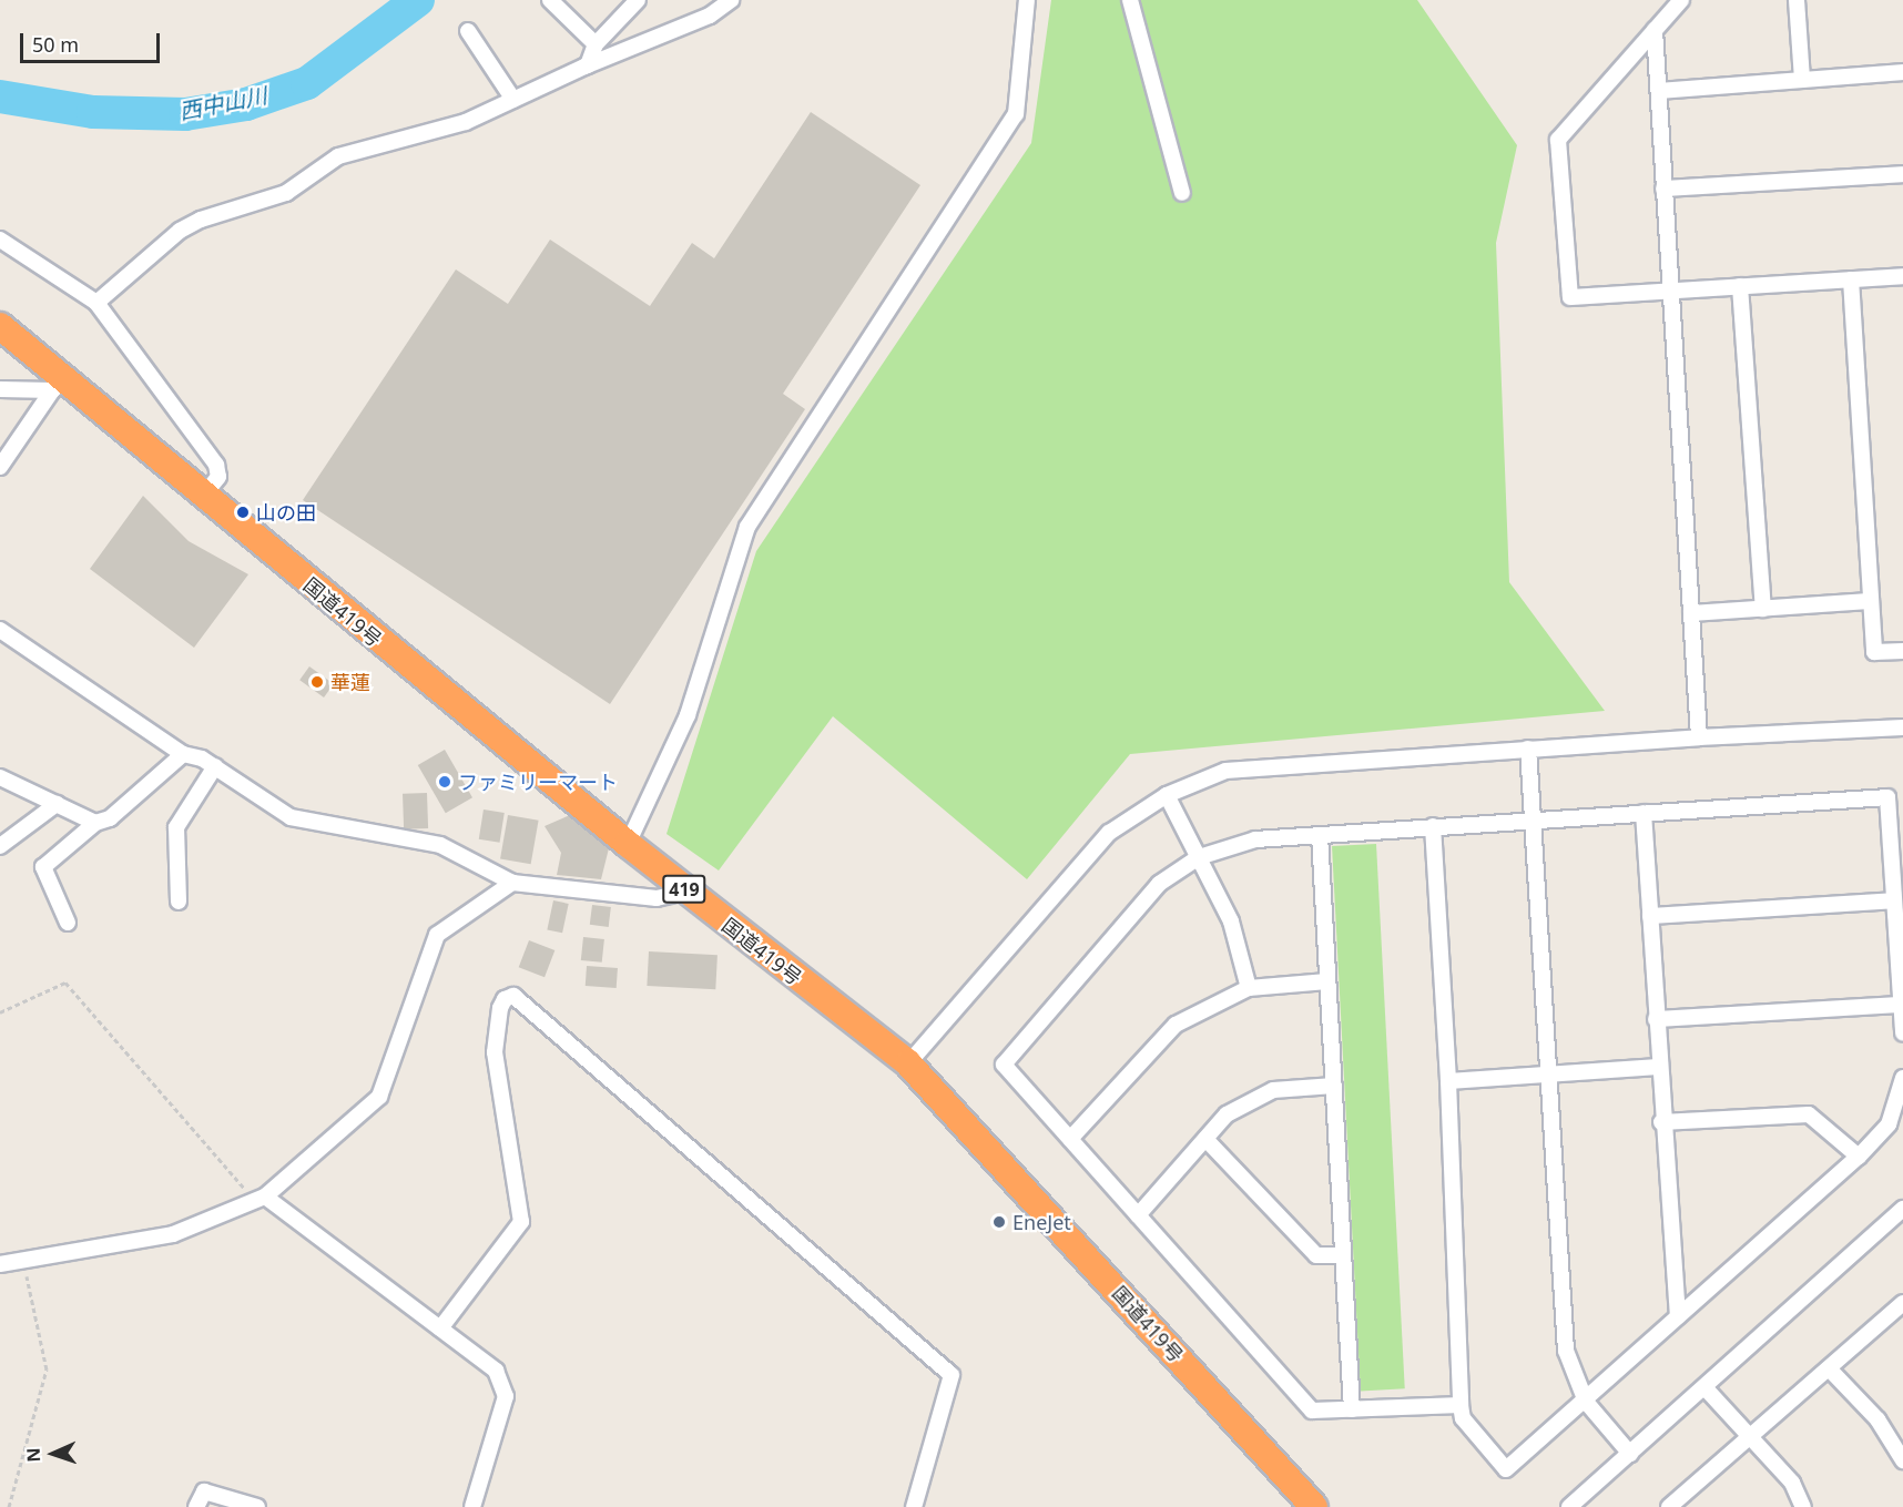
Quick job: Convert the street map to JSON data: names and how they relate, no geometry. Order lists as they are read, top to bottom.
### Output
{
  "streets": {
    "highway": ["国道419号", "419"]
  },
  "water": ["西中山川"],
  "places": [
    "山の田",
    "華蓮",
    "ファミリーマート",
    "EneJet"
  ],
  "scale_bar": "50 m",
  "north": "left"
}
